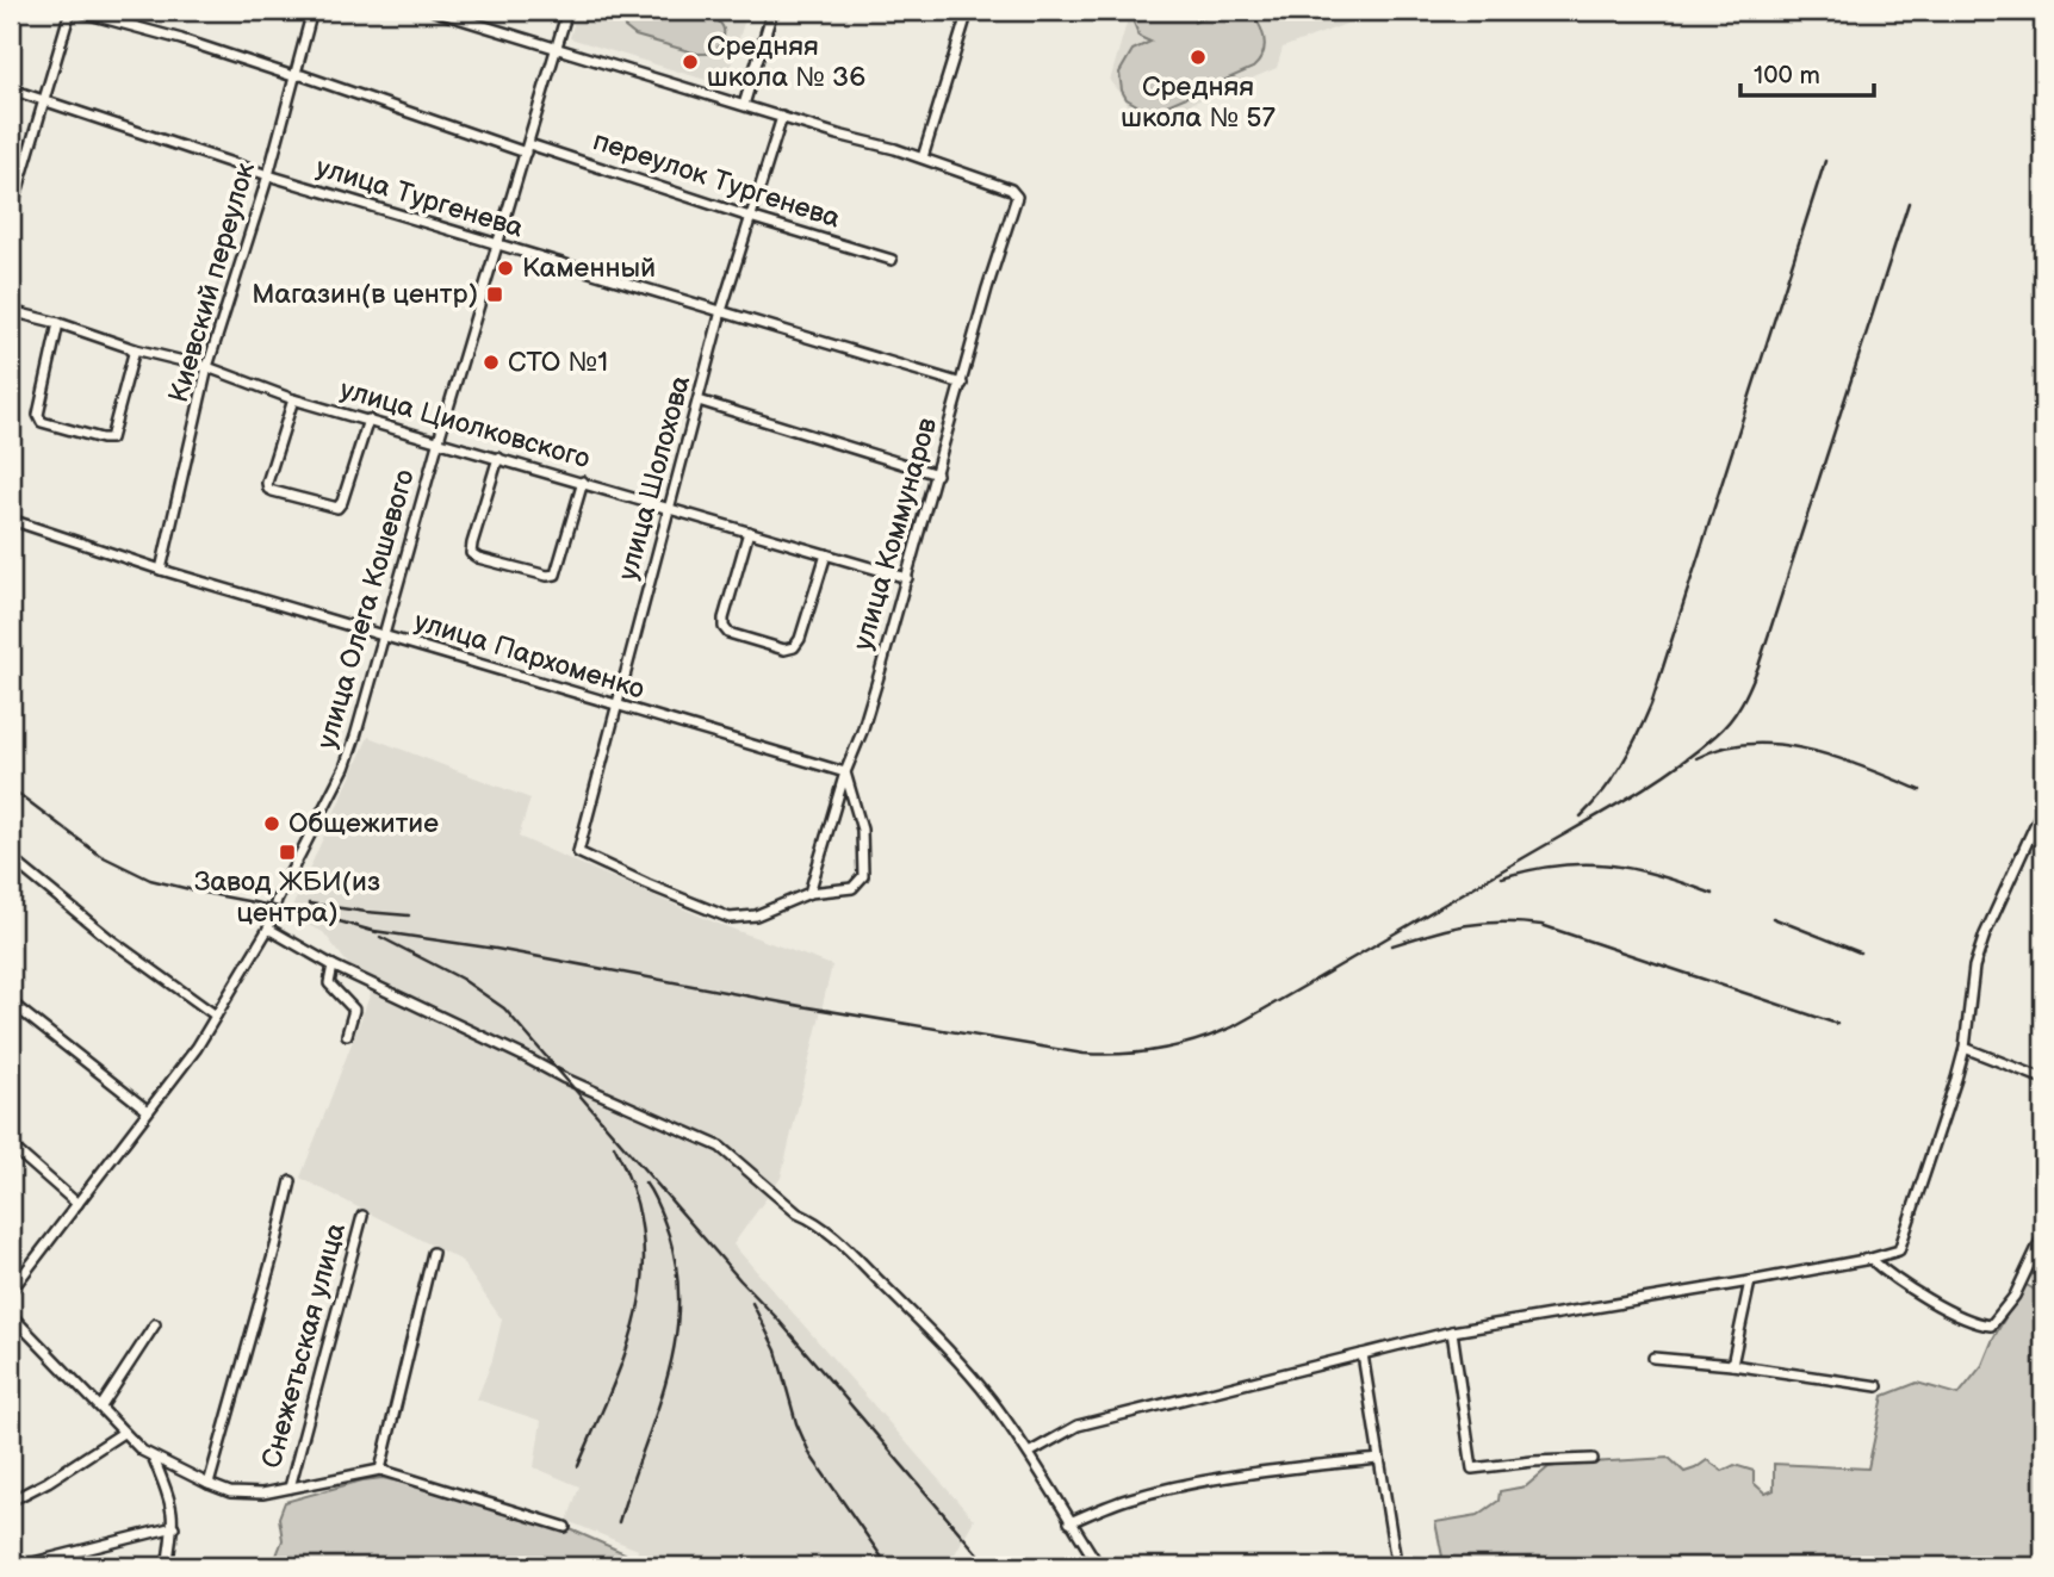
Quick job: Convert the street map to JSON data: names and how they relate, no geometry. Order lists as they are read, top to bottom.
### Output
{
  "streets": {
    "street": [
      "переулок Тургенева",
      "улица Тургенева",
      "Киевский переулок",
      "улица Циолковского",
      "улица Шолохова",
      "улица Коммунаров",
      "улица Олега Кошевого",
      "улица Пархоменко",
      "Снежетьская улица"
    ]
  },
  "crossings": [
    ["переулок Тургенева", "Киевский переулок"],
    ["переулок Тургенева", "улица Шолохова"],
    ["переулок Тургенева", "улица Олега Кошевого"],
    ["улица Тургенева", "Киевский переулок"],
    ["улица Тургенева", "улица Шолохова"],
    ["улица Тургенева", "улица Коммунаров"],
    ["улица Тургенева", "улица Олега Кошевого"],
    ["Киевский переулок", "улица Циолковского"],
    ["Киевский переулок", "улица Пархоменко"],
    ["улица Циолковского", "улица Шолохова"],
    ["улица Циолковского", "улица Коммунаров"],
    ["улица Циолковского", "улица Олега Кошевого"],
    ["улица Шолохова", "улица Коммунаров"],
    ["улица Шолохова", "улица Пархоменко"],
    ["улица Коммунаров", "улица Пархоменко"],
    ["улица Олега Кошевого", "улица Пархоменко"]
  ],
  "places": {
    "other": [
      "Средняя школа № 57",
      "Средняя школа № 36",
      "Каменный",
      "СТО №1",
      "Общежитие"
    ],
    "transit": ["Магазин(в центр)", "Завод ЖБИ(из центра)"]
  },
  "scale_bar": "100 m"
}
